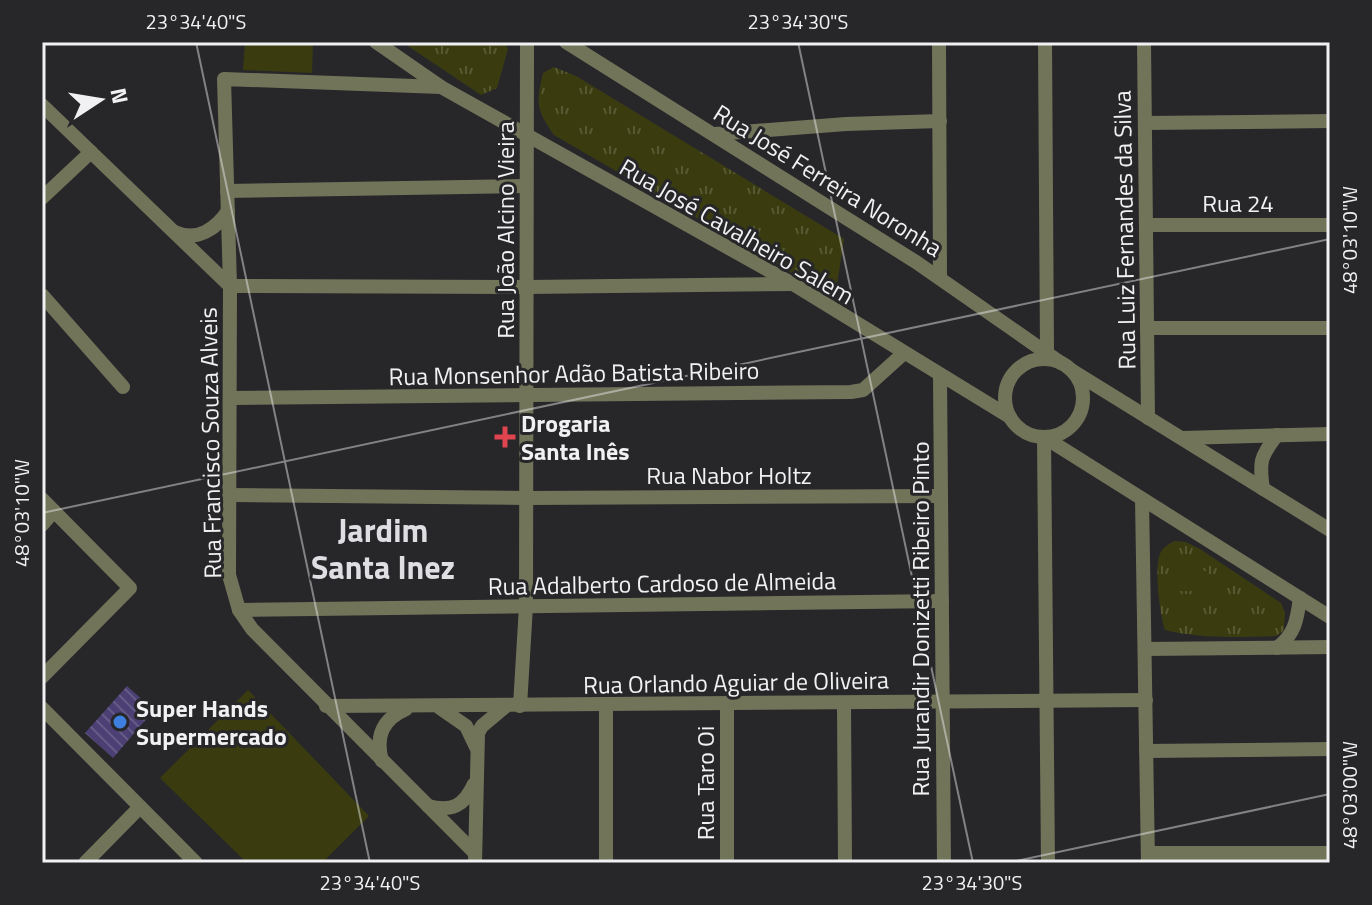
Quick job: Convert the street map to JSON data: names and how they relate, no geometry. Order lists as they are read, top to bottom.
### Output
{
  "streets": {
    "street": [
      "Rua José Ferreira Noronha",
      "Rua 24",
      "Rua João Alcino Vieira",
      "Rua Luiz Fernandes da Silva",
      "Rua José Cavalheiro Salem",
      "Rua Monsenhor Adão Batista Ribeiro",
      "Rua Francisco Souza Alveis",
      "Rua Nabor Holtz",
      "Rua Adalberto Cardoso de Almeida",
      "Rua Jurandir Donizetti Ribeiro Pinto",
      "Rua Orlando Aguiar de Oliveira",
      "Rua Taro Oi"
    ]
  },
  "crossings": [
    ["Rua José Ferreira Noronha", "Rua Luiz Fernandes da Silva"],
    ["Rua José Ferreira Noronha", "Rua José Cavalheiro Salem"],
    ["Rua 24", "Rua Luiz Fernandes da Silva"],
    ["Rua João Alcino Vieira", "Rua José Cavalheiro Salem"],
    ["Rua João Alcino Vieira", "Rua Monsenhor Adão Batista Ribeiro"],
    ["Rua João Alcino Vieira", "Rua Nabor Holtz"],
    ["Rua João Alcino Vieira", "Rua Adalberto Cardoso de Almeida"],
    ["Rua João Alcino Vieira", "Rua Orlando Aguiar de Oliveira"],
    ["Rua José Cavalheiro Salem", "Rua Monsenhor Adão Batista Ribeiro"],
    ["Rua José Cavalheiro Salem", "Rua Francisco Souza Alveis"],
    ["Rua José Cavalheiro Salem", "Rua Jurandir Donizetti Ribeiro Pinto"],
    ["Rua Monsenhor Adão Batista Ribeiro", "Rua Francisco Souza Alveis"],
    ["Rua Francisco Souza Alveis", "Rua Nabor Holtz"],
    ["Rua Francisco Souza Alveis", "Rua Adalberto Cardoso de Almeida"],
    ["Rua Francisco Souza Alveis", "Rua Orlando Aguiar de Oliveira"],
    ["Rua Nabor Holtz", "Rua Jurandir Donizetti Ribeiro Pinto"],
    ["Rua Adalberto Cardoso de Almeida", "Rua Jurandir Donizetti Ribeiro Pinto"],
    ["Rua Jurandir Donizetti Ribeiro Pinto", "Rua Orlando Aguiar de Oliveira"],
    ["Rua Orlando Aguiar de Oliveira", "Rua Taro Oi"]
  ],
  "districts": ["Jardim Santa Inez"],
  "places": {
    "health": ["Drogaria Santa Inês"],
    "other": ["Super Hands Supermercado"]
  },
  "north": "right",
  "coordinates": [
    "23°34'40\"S",
    "23°34'30\"S",
    "48°03'10\"W",
    "48°03'00\"W"
  ]
}
